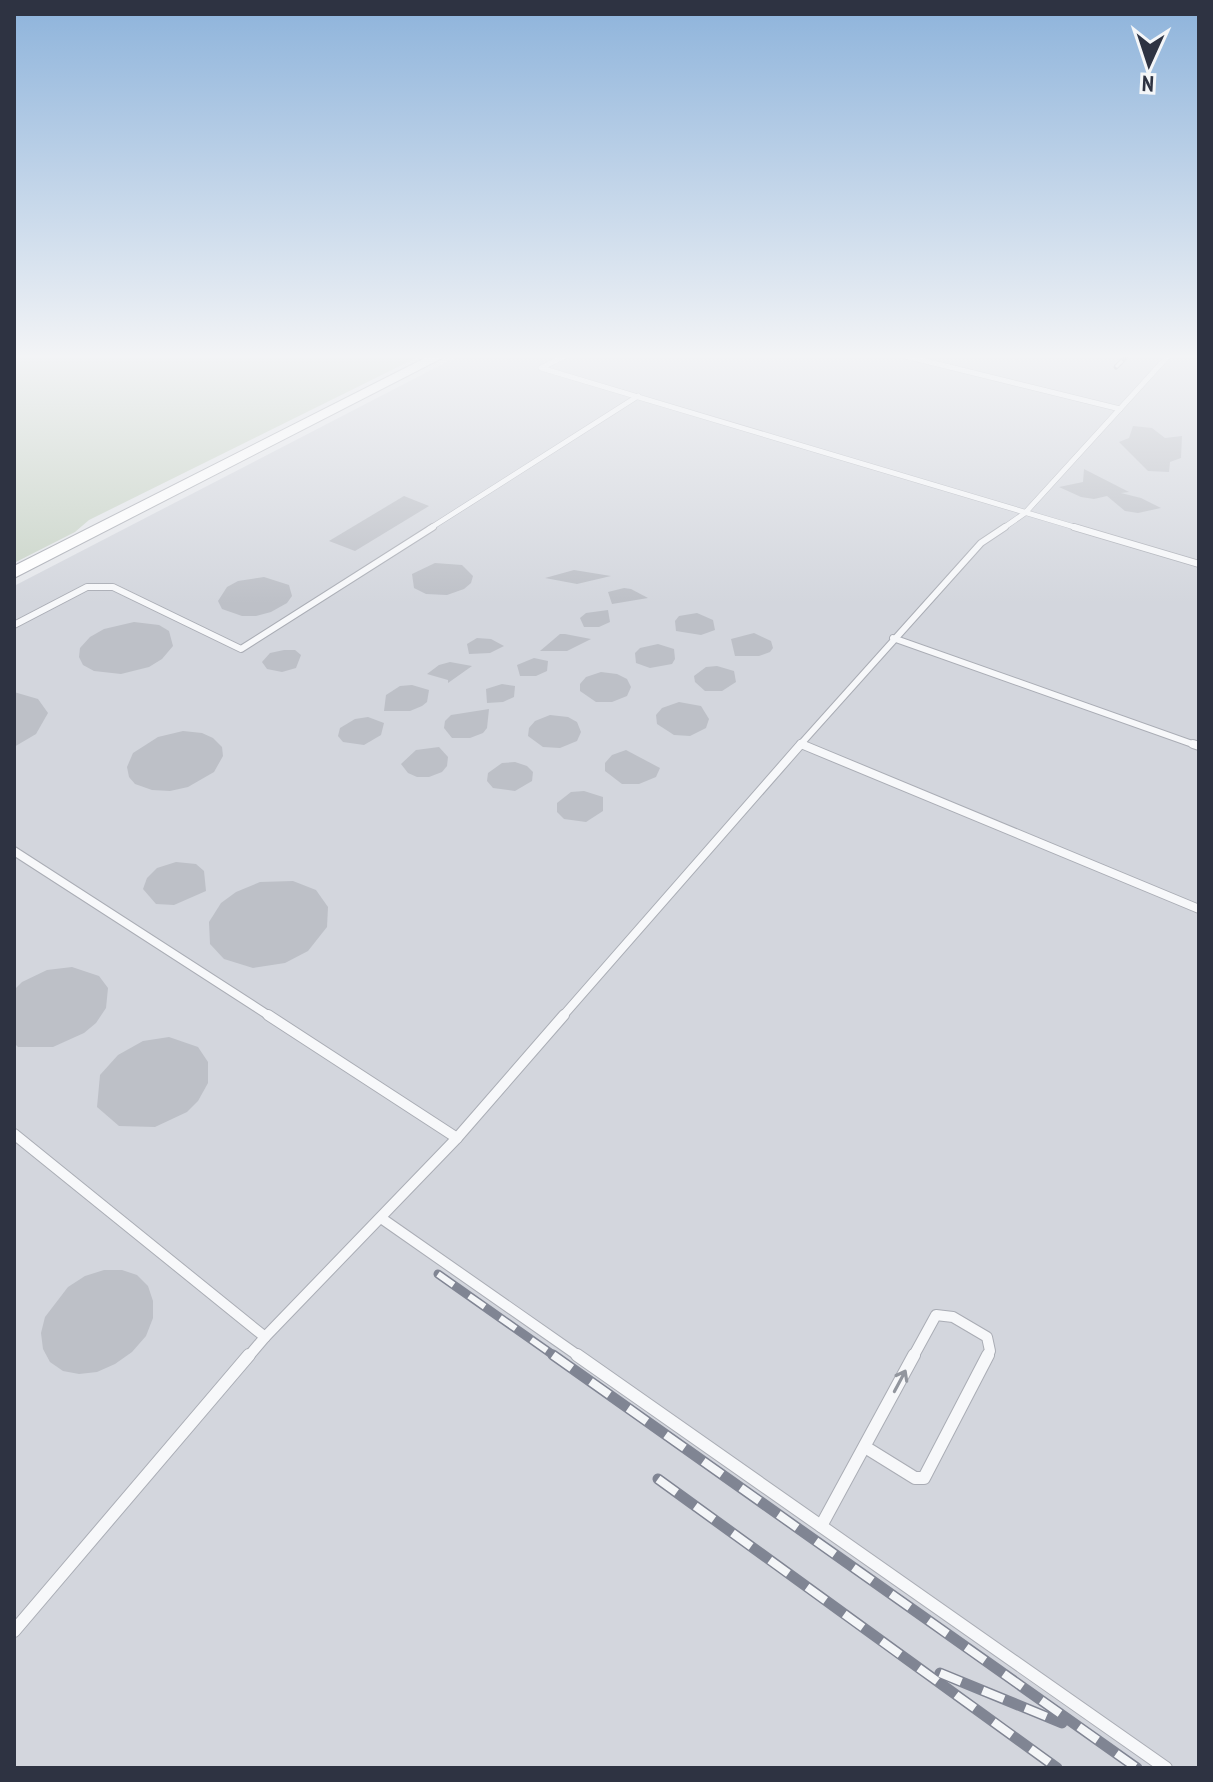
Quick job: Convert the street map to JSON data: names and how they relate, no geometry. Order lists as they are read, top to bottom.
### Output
{
  "north": "bottom"
}
